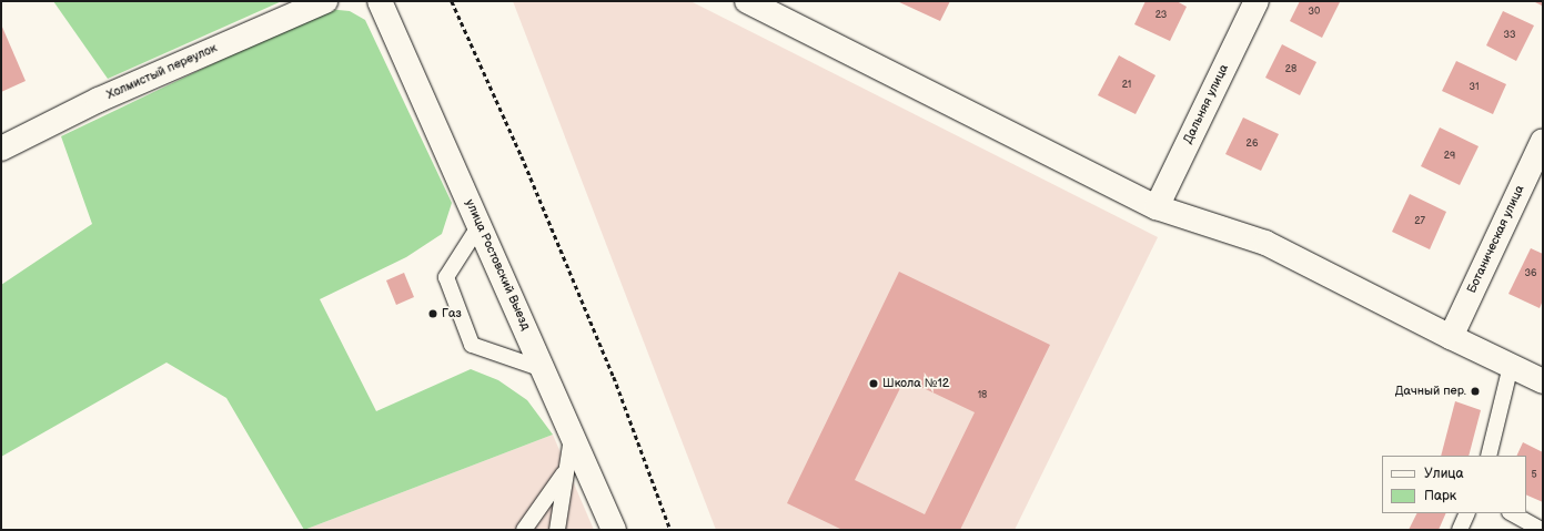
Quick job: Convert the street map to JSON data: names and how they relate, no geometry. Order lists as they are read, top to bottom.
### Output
{
  "streets": {
    "street": [
      "Холмистый переулок",
      "Дальняя улица",
      "Ботаническая улица",
      "улица Ростовский Выезд"
    ]
  },
  "places": ["Газ", "Школа №12", "Дачный пер."],
  "house_numbers": [
    "30",
    "23",
    "33",
    "28",
    "21",
    "31",
    "26",
    "29",
    "27",
    "36",
    "18",
    "5"
  ],
  "legend": ["Улица", "Парк"]
}
